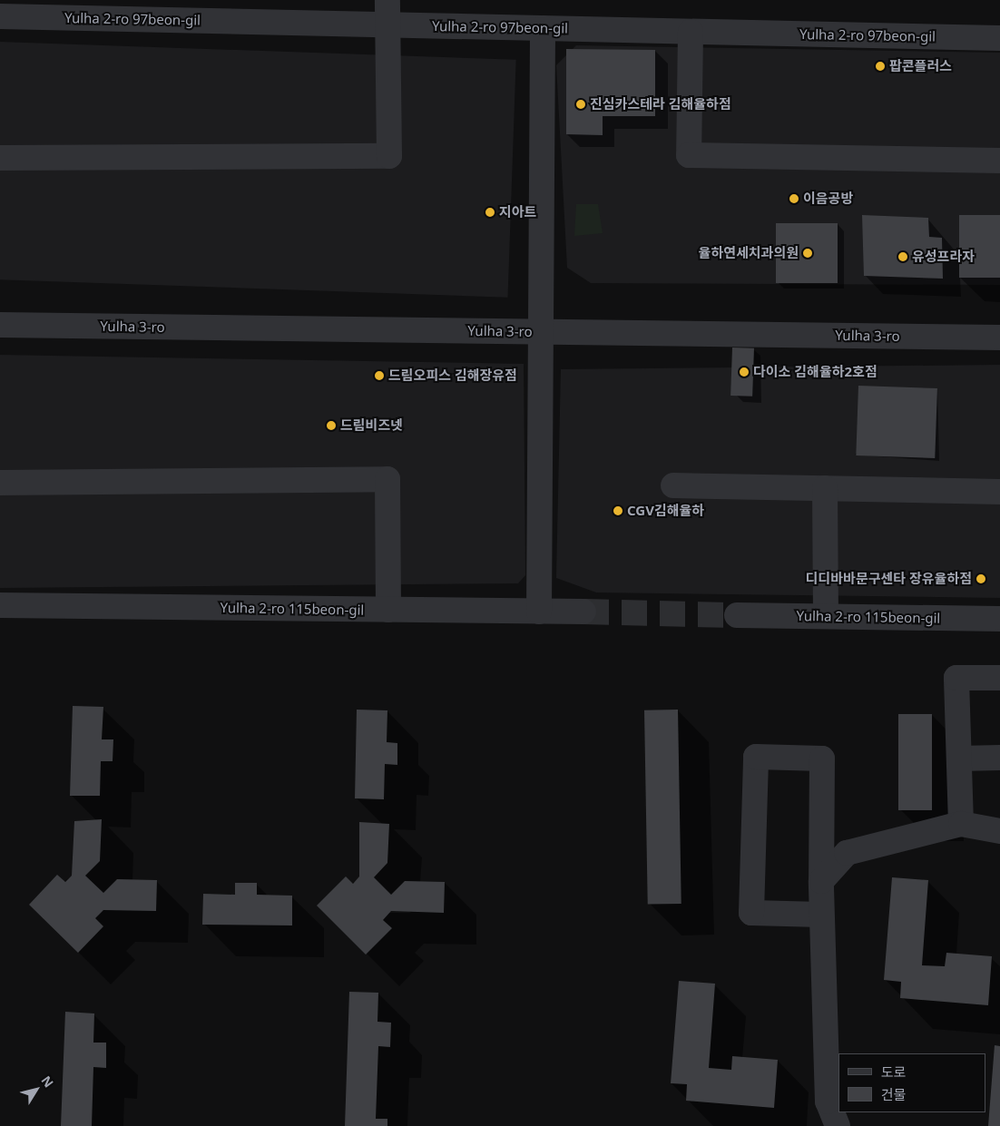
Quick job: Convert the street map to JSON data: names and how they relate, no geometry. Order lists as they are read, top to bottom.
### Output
{
  "streets": {
    "street": ["Yulha 2-ro 97beon-gil", "Yulha 3-ro", "Yulha 2-ro 115beon-gil"]
  },
  "places": [
    "팝콘플러스",
    "진심카스테라 김해율하점",
    "이음공방",
    "지아트",
    "율하연세치과의원",
    "유성프라자",
    "다이소 김해율하2호점",
    "드림오피스 김해장유점",
    "드림비즈넷",
    "CGV김해율하",
    "디디바바문구센타 장유율하점"
  ],
  "legend": ["도로", "건물"],
  "north": "top right"
}
